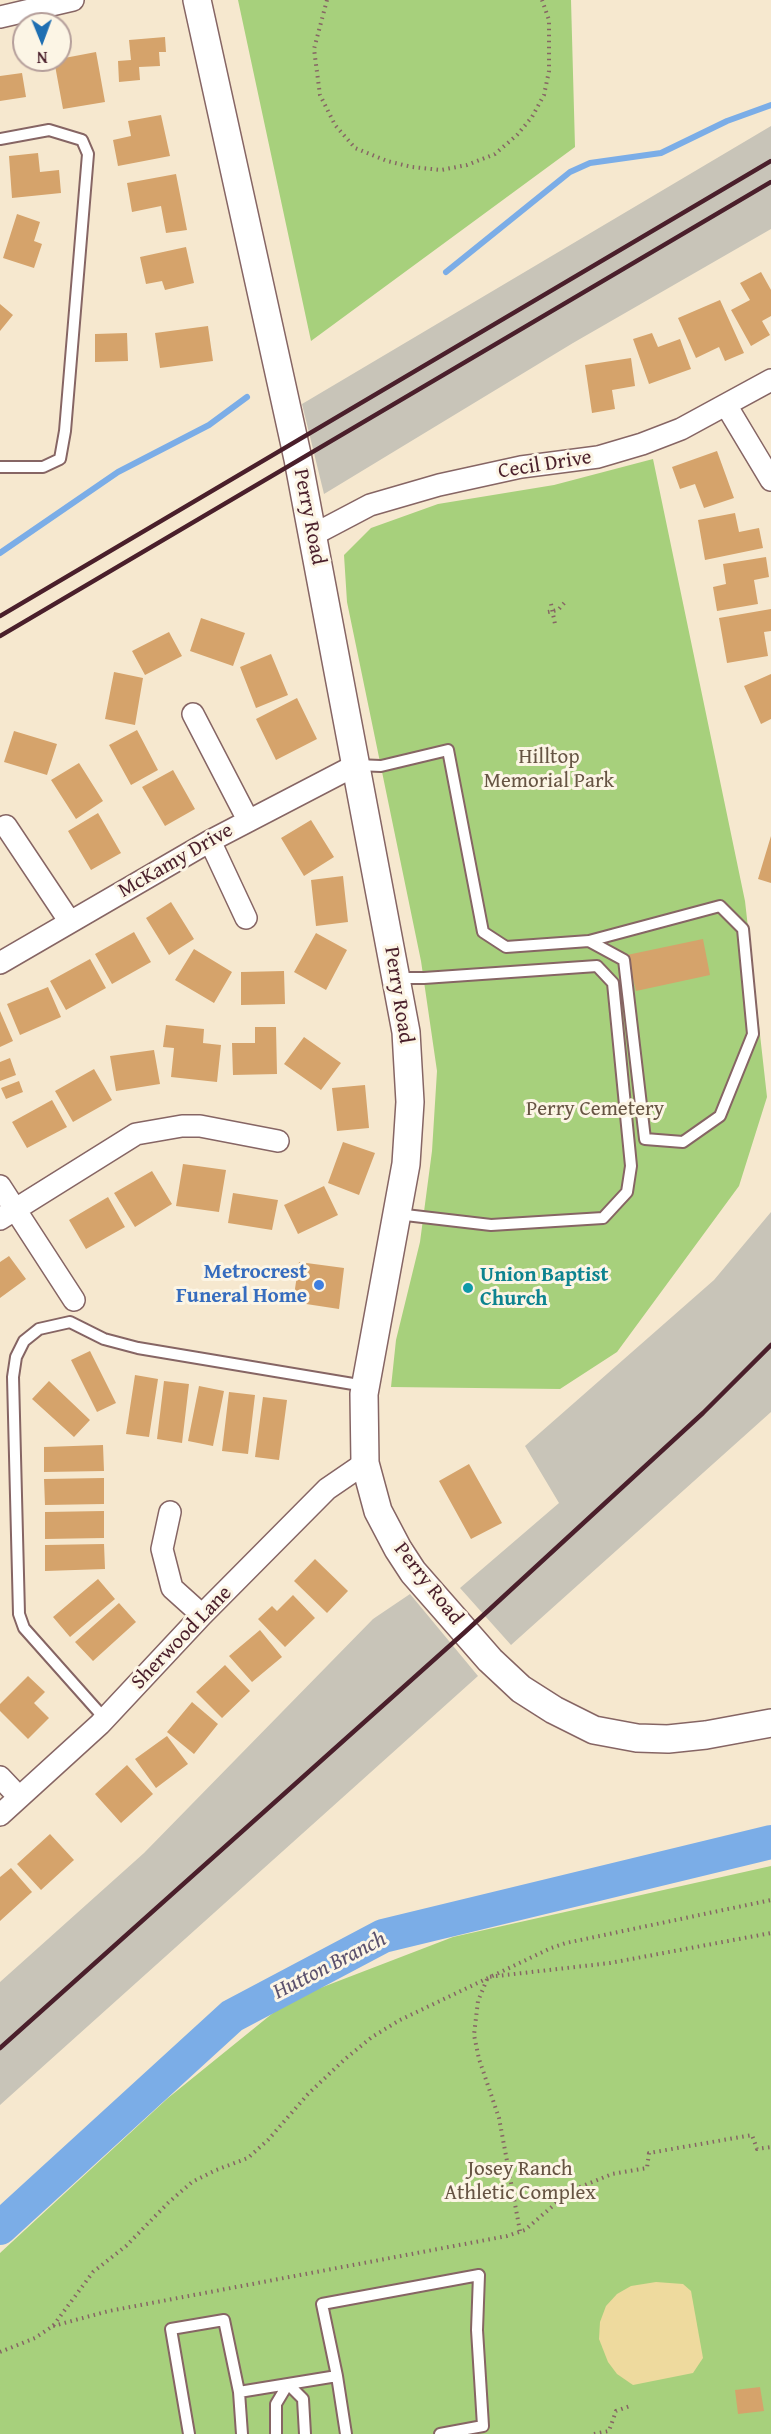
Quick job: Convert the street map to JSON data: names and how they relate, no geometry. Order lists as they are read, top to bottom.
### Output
{
  "streets": {
    "street": [
      "Cecil Drive",
      "Perry Road",
      "McKamy Drive",
      "Sherwood Lane"
    ]
  },
  "crossings": [
    ["Cecil Drive", "Perry Road"],
    ["Perry Road", "McKamy Drive"],
    ["Perry Road", "Sherwood Lane"]
  ],
  "water": ["Hutton Branch"],
  "parks": ["Hilltop Memorial Park", "Perry Cemetery", "Josey Ranch Athletic Complex"],
  "places": ["Metrocrest Funeral Home", "Union Baptist Church"],
  "north": "bottom"
}
